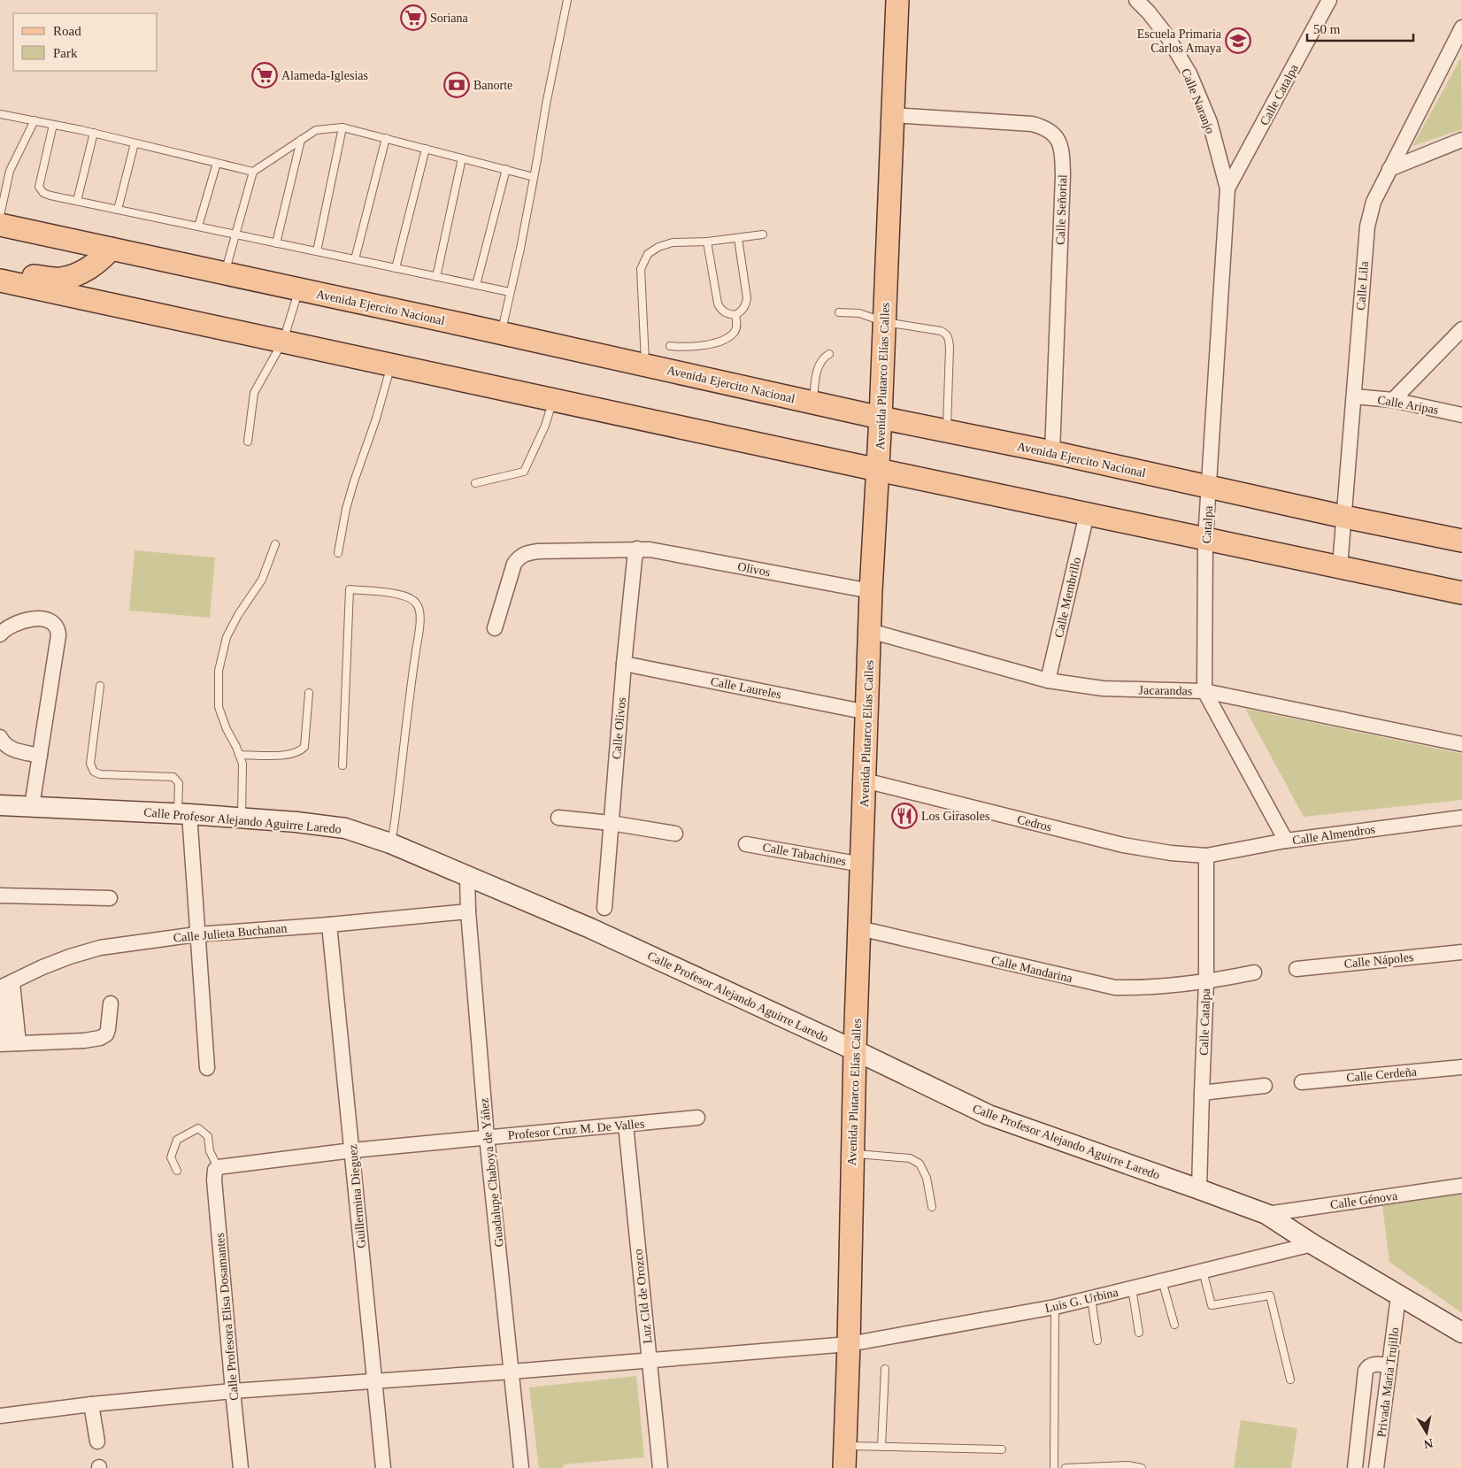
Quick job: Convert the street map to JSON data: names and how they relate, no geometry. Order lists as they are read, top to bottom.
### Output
{
  "streets": {
    "main road": ["Avenida Ejercito Nacional", "Avenida Plutarco Elías Calles"],
    "street": [
      "Calle Catalpa",
      "Calle Naranjo",
      "Calle Señorial",
      "Calle Lila",
      "Calle Aripas",
      "Catalpa",
      "Olivos",
      "Calle Membrillo",
      "Calle Laureles",
      "Jacarandas",
      "Calle Olivos",
      "Calle Profesor Alejando Aguirre Laredo",
      "Cedros",
      "Calle Almendros",
      "Calle Tabachines",
      "Calle Julieta Buchanan",
      "Calle Nápoles",
      "Calle Mandarina",
      "Calle Cerdeña",
      "Profesor Cruz M. De Valles",
      "Guadalupe Chaboya de Yáñez",
      "Guillermina Dieguez",
      "Calle Génova",
      "Luz CId de Orozco",
      "Luis G. Urbina",
      "Calle Profesora Elisa Dosamantes",
      "Privada Maria Trujillo"
    ]
  },
  "crossings": [
    ["Calle Catalpa", "Calle Naranjo"],
    ["Calle Catalpa", "Catalpa"],
    ["Calle Catalpa", "Calle Profesor Alejando Aguirre Laredo"],
    ["Calle Catalpa", "Cedros"],
    ["Calle Catalpa", "Calle Almendros"],
    ["Calle Catalpa", "Calle Mandarina"],
    ["Calle Naranjo", "Catalpa"],
    ["Calle Señorial", "Avenida Ejercito Nacional"],
    ["Calle Señorial", "Avenida Plutarco Elías Calles"],
    ["Calle Lila", "Avenida Ejercito Nacional"],
    ["Calle Lila", "Calle Aripas"],
    ["Avenida Ejercito Nacional", "Avenida Plutarco Elías Calles"],
    ["Avenida Ejercito Nacional", "Catalpa"],
    ["Avenida Plutarco Elías Calles", "Olivos"],
    ["Avenida Plutarco Elías Calles", "Calle Laureles"],
    ["Avenida Plutarco Elías Calles", "Jacarandas"],
    ["Avenida Plutarco Elías Calles", "Calle Profesor Alejando Aguirre Laredo"],
    ["Avenida Plutarco Elías Calles", "Cedros"],
    ["Avenida Plutarco Elías Calles", "Calle Tabachines"],
    ["Avenida Plutarco Elías Calles", "Calle Mandarina"],
    ["Avenida Plutarco Elías Calles", "Luis G. Urbina"],
    ["Catalpa", "Jacarandas"],
    ["Catalpa", "Calle Almendros"],
    ["Olivos", "Calle Olivos"],
    ["Calle Membrillo", "Jacarandas"],
    ["Calle Laureles", "Calle Olivos"],
    ["Calle Profesor Alejando Aguirre Laredo", "Guadalupe Chaboya de Yáñez"],
    ["Calle Profesor Alejando Aguirre Laredo", "Calle Génova"],
    ["Calle Profesor Alejando Aguirre Laredo", "Luis G. Urbina"],
    ["Calle Profesor Alejando Aguirre Laredo", "Privada Maria Trujillo"],
    ["Cedros", "Calle Almendros"],
    ["Calle Julieta Buchanan", "Guadalupe Chaboya de Yáñez"],
    ["Calle Julieta Buchanan", "Guillermina Dieguez"],
    ["Profesor Cruz M. De Valles", "Guadalupe Chaboya de Yáñez"],
    ["Profesor Cruz M. De Valles", "Guillermina Dieguez"],
    ["Profesor Cruz M. De Valles", "Luz CId de Orozco"],
    ["Profesor Cruz M. De Valles", "Calle Profesora Elisa Dosamantes"],
    ["Guadalupe Chaboya de Yáñez", "Luis G. Urbina"],
    ["Guillermina Dieguez", "Luis G. Urbina"],
    ["Luz CId de Orozco", "Luis G. Urbina"],
    ["Luis G. Urbina", "Calle Profesora Elisa Dosamantes"]
  ],
  "places": {
    "supermarket": ["Soriana", "Alameda-Iglesias"],
    "school or university": ["Escuela Primaria Carlos Amaya"],
    "bank": ["Banorte"],
    "restaurant": ["Los Girasoles"]
  },
  "legend": ["Road", "Park"],
  "scale_bar": "50 m",
  "north": "bottom"
}
